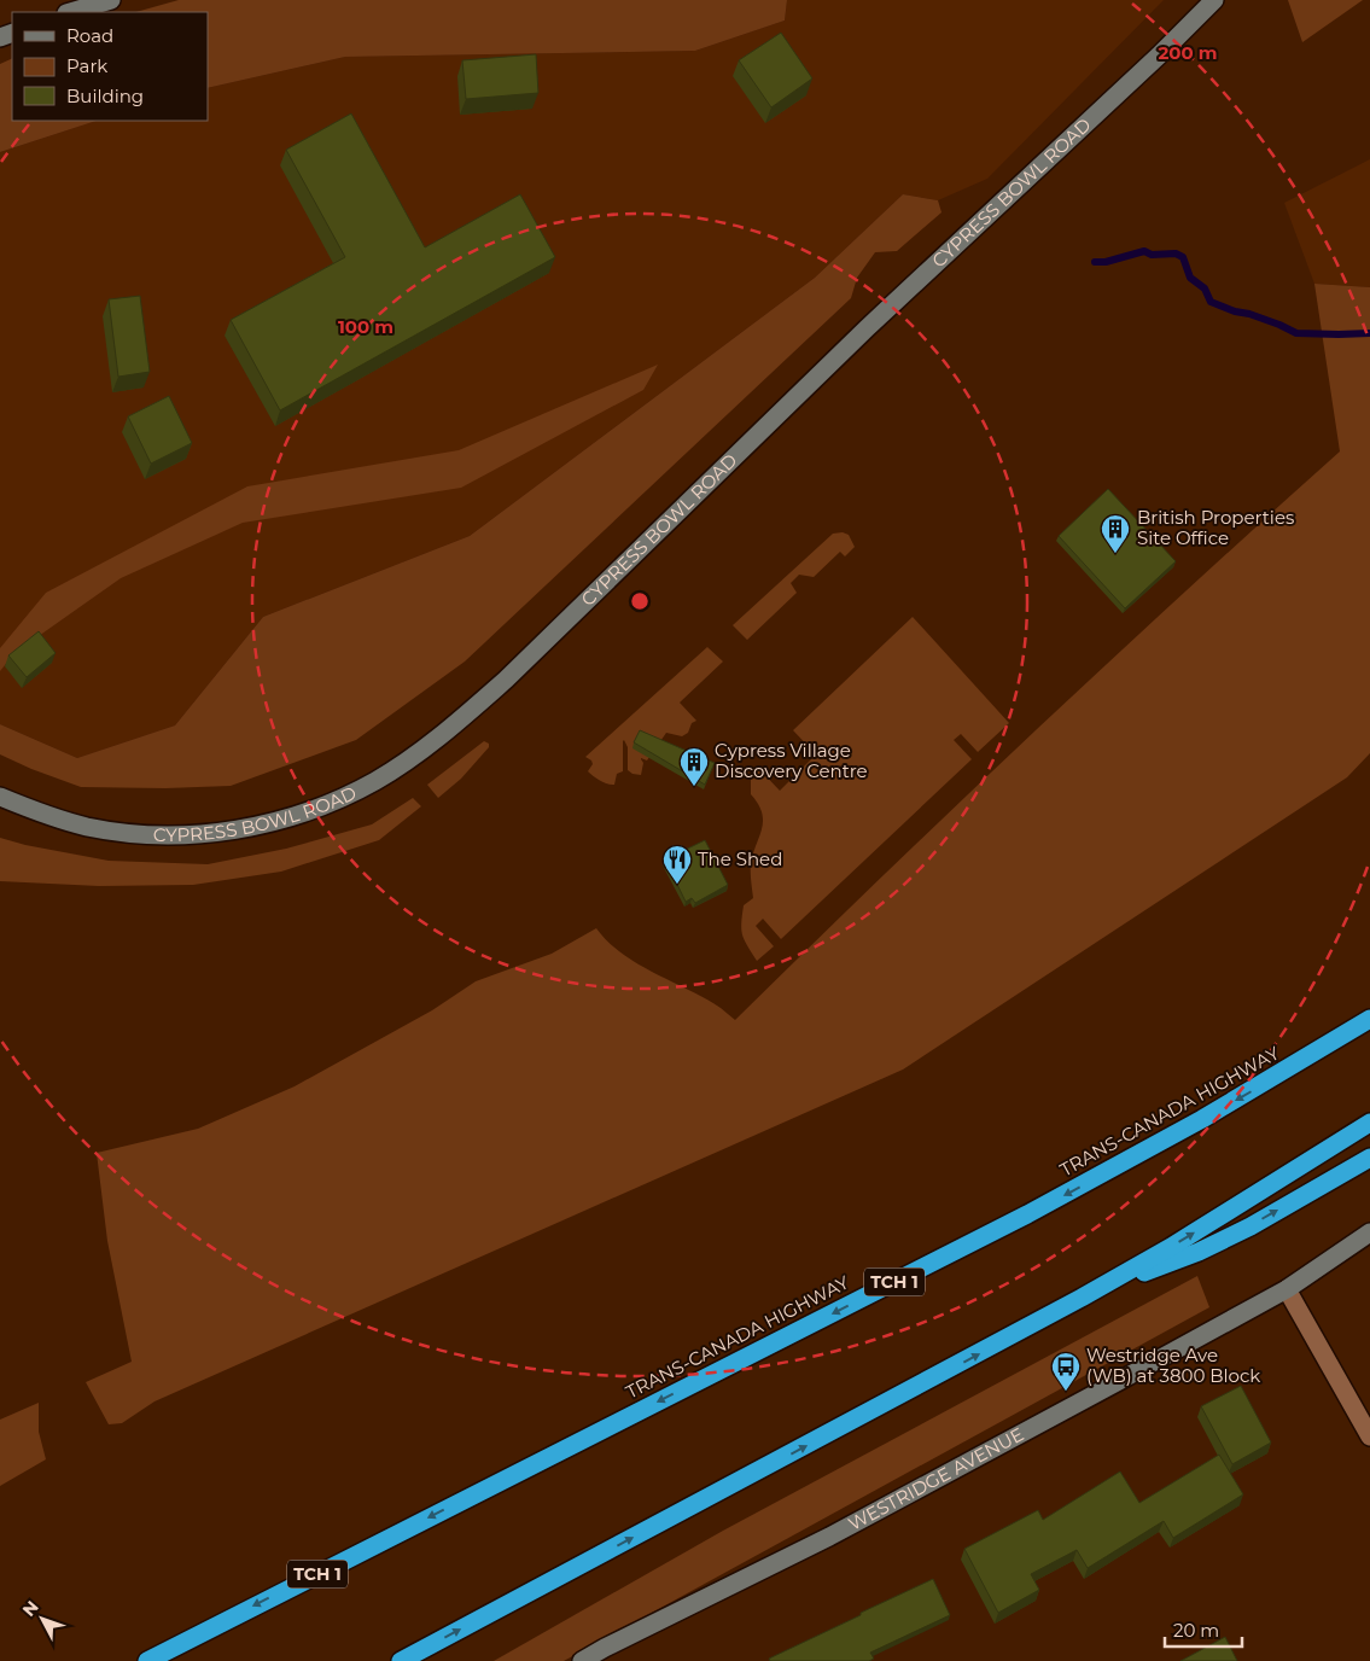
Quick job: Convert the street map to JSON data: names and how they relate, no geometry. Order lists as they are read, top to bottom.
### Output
{
  "streets": {
    "highway": ["TRANS-CANADA HIGHWAY", "TCH 1"],
    "street": ["CYPRESS BOWL ROAD", "WESTRIDGE AVENUE"]
  },
  "places": {
    "building": ["British Properties Site Office", "Cypress Village Discovery Centre"],
    "restaurant": ["The Shed"],
    "bus stop": ["Westridge Ave (WB) at 3800 Block"]
  },
  "legend": ["Road", "Park", "Building"],
  "scale_bar": "20 m",
  "north": "top left",
  "rings": ["200 m", "100 m"]
}
